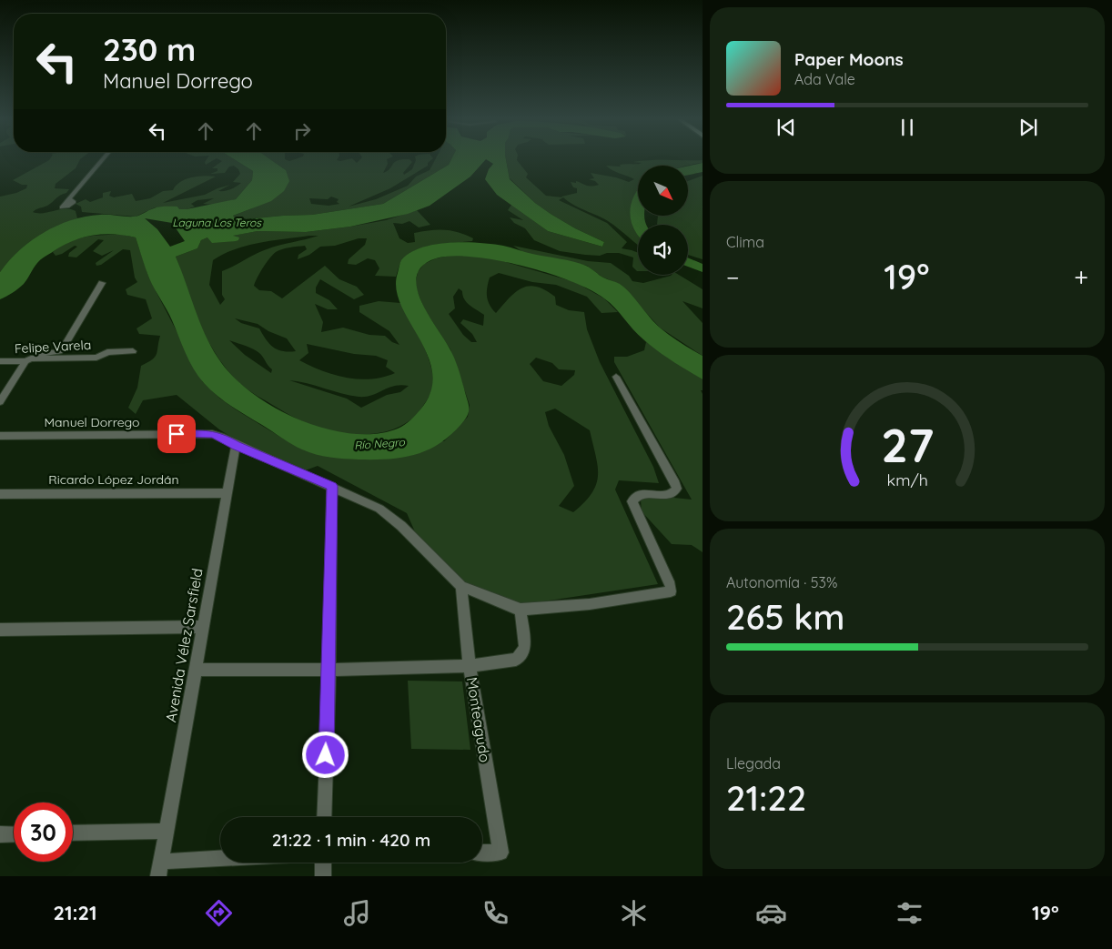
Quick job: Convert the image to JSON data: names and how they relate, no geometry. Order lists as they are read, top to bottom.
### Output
{
  "streets": {
    "street": [
      "Felipe Varela",
      "Manuel Dorrego",
      "Ricardo López Jordán",
      "Avenida Vélez Sarsfield",
      "Monteagudo"
    ]
  },
  "crossings": [
    ["Manuel Dorrego", "Avenida Vélez Sarsfield"],
    ["Ricardo López Jordán", "Avenida Vélez Sarsfield"]
  ],
  "water": ["Laguna Los Teros", "Río Negro"],
  "north": "bottom right",
  "page": {
    "turn": ["230 m", "Manuel Dorrego"],
    "song": ["Paper Moons", "Ada Vale"],
    "tile": [
      "Clima",
      ["Autonomía · 53%", "265 km"],
      ["Llegada", "21:22"]
    ],
    "heat": ["−", "19°", "+"],
    "limit": "30",
    "trip": "21:22 · 1 min · 420 m",
    "tabs": ["21:21", "19°"],
    "gauge": ["27", "km/h"]
  }
}
